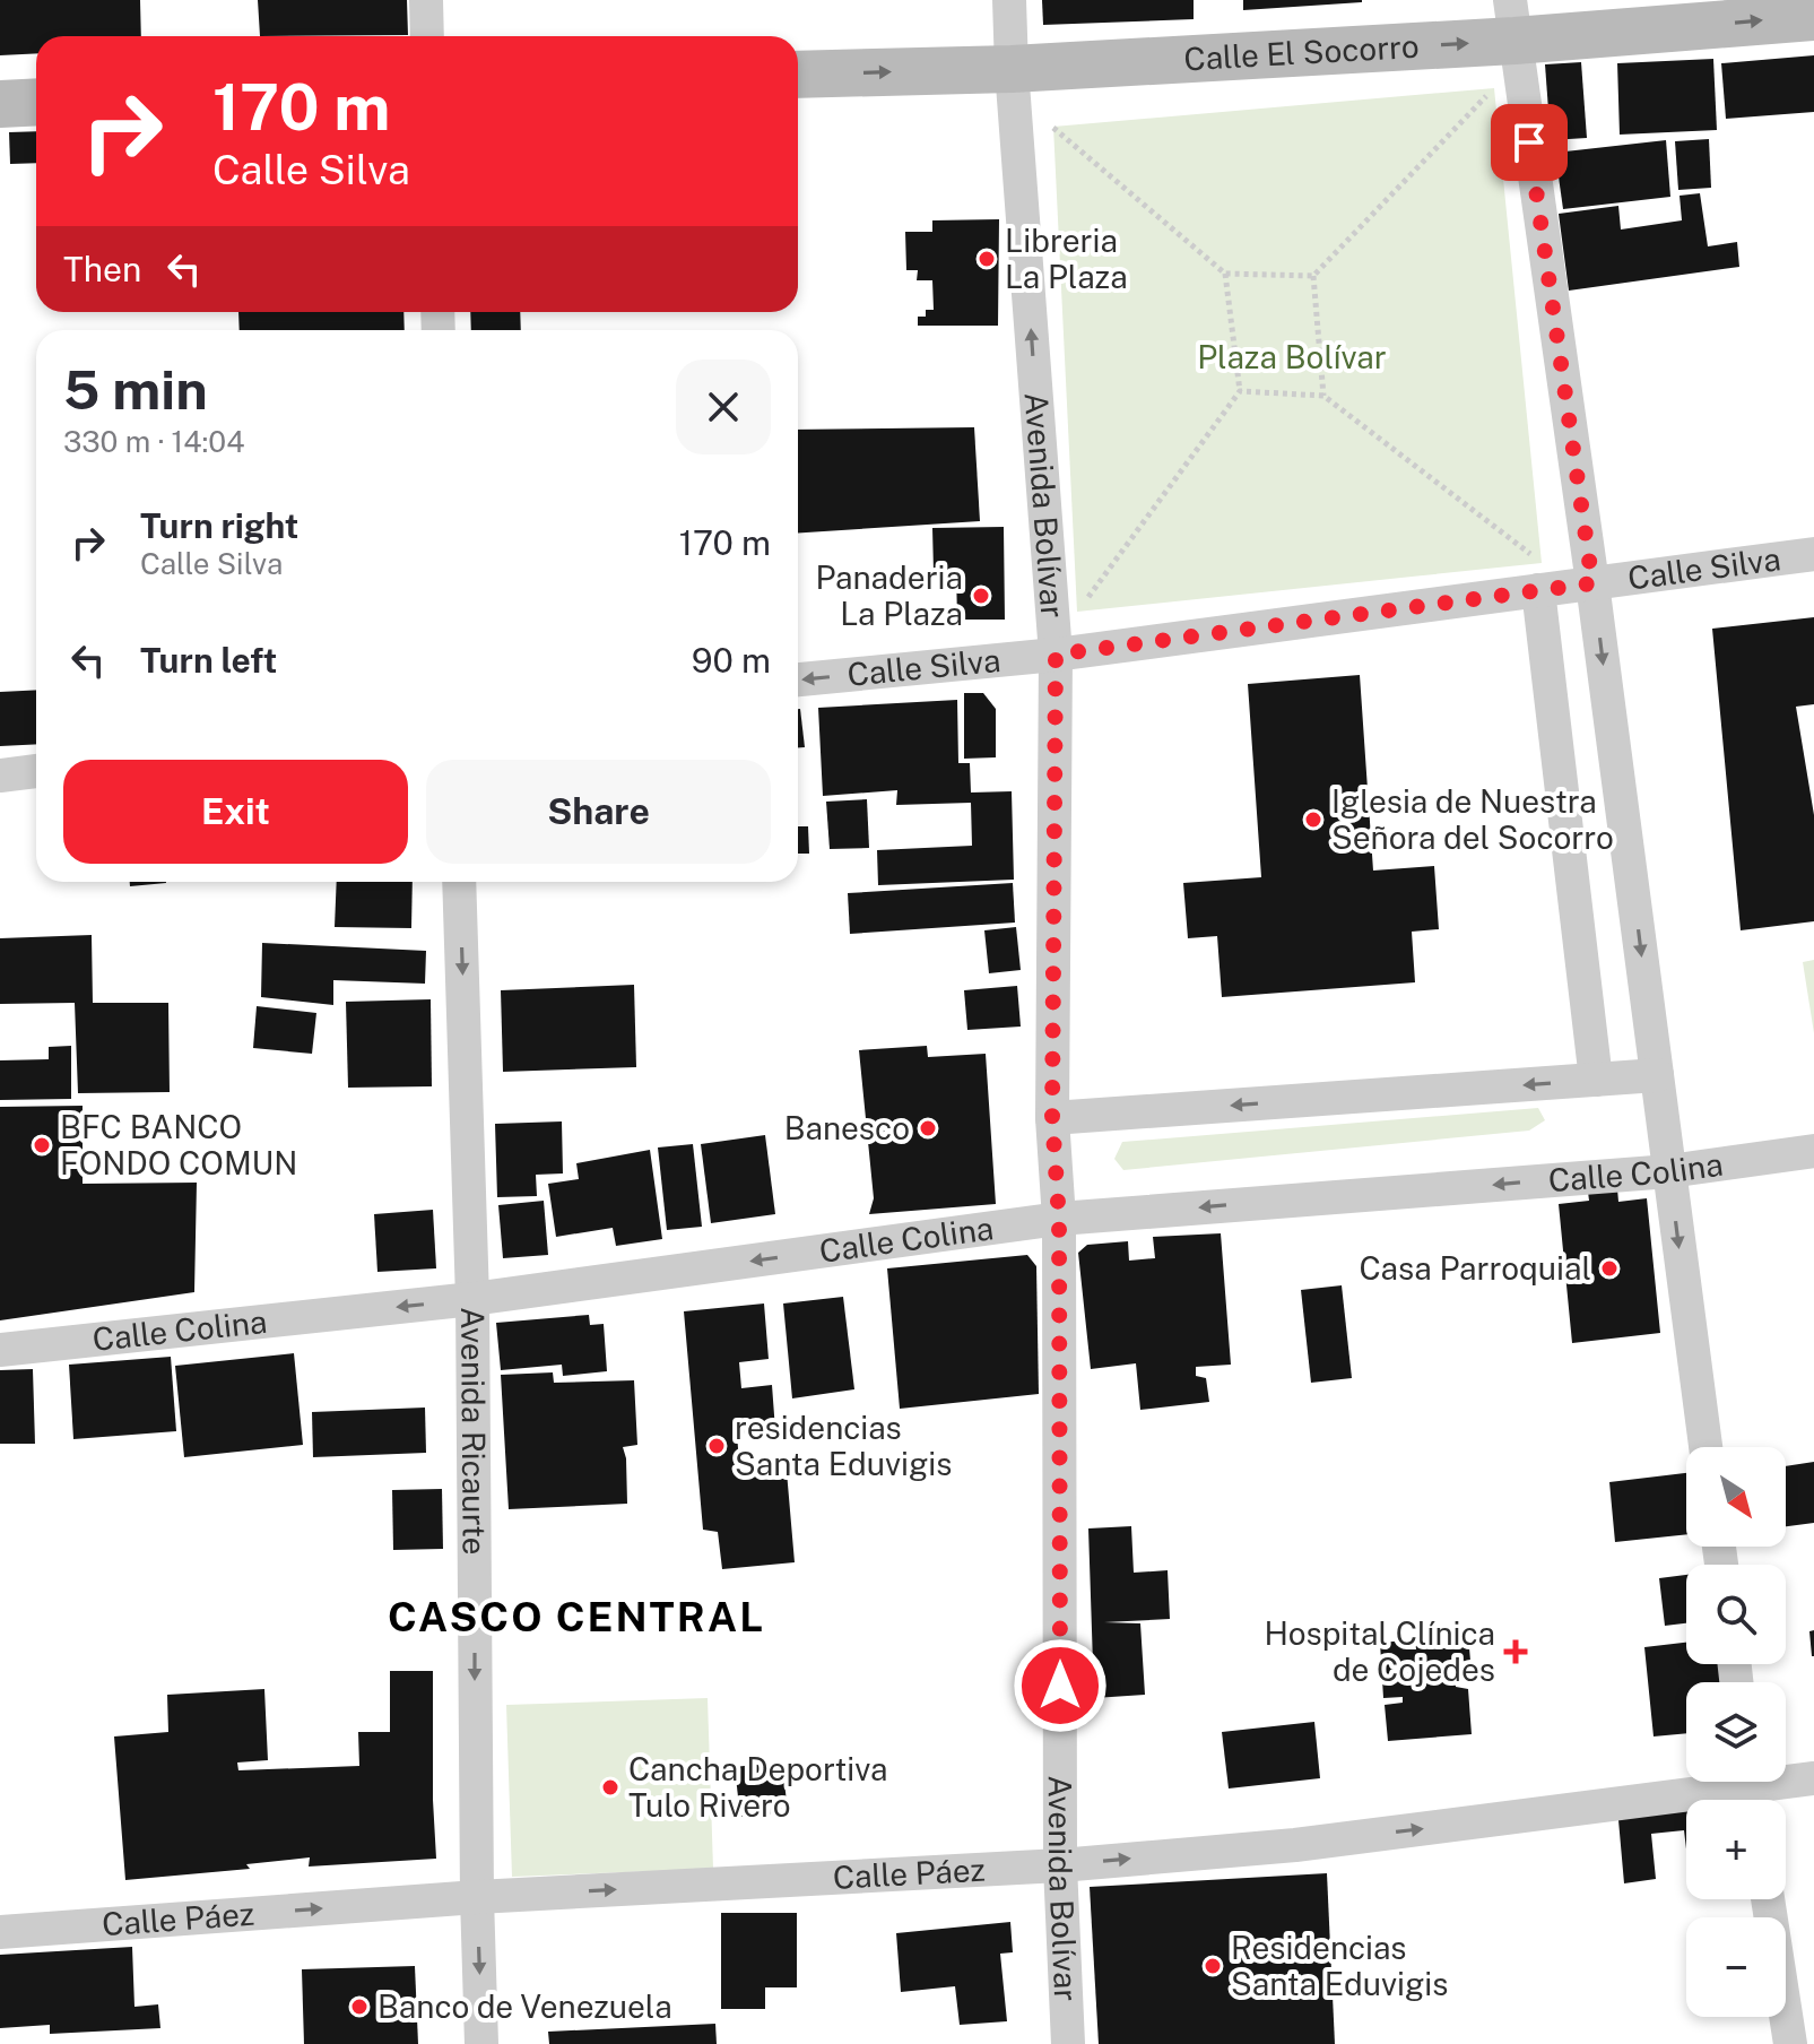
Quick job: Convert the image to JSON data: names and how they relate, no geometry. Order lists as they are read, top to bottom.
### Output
{
  "streets": {
    "street": [
      "Calle El Socorro",
      "Avenida Bolívar",
      "Calle Silva",
      "Calle Colina",
      "Avenida Ricaurte",
      "Calle Páez"
    ]
  },
  "crossings": [
    ["Calle El Socorro", "Avenida Bolívar"],
    ["Avenida Bolívar", "Calle Silva"],
    ["Avenida Bolívar", "Calle Colina"],
    ["Avenida Bolívar", "Calle Páez"],
    ["Calle Colina", "Avenida Ricaurte"],
    ["Avenida Ricaurte", "Calle Páez"]
  ],
  "one_way": ["Calle El Socorro", "Avenida Ricaurte", "Calle Páez"],
  "districts": ["CASCO CENTRAL"],
  "parks": ["Plaza Bolívar"],
  "places": {
    "other": [
      "Libreria La Plaza",
      "Panaderia La Plaza",
      "Iglesia de Nuestra Señora del Socorro",
      "Banesco",
      "BFC BANCO FONDO COMUN",
      "Casa Parroquial",
      "residencias Santa Eduvigis",
      "Cancha Deportiva Tulo Rivero",
      "Residencias Santa Eduvigis",
      "Banco de Venezuela"
    ],
    "health": ["Hospital Clínica de Cojedes"]
  },
  "north": "bottom right",
  "page": {
    "turn": ["170 m", "Calle Silva"],
    "then": "Then",
    "heading": ["5 min", "330 m · 14:04"],
    "list": [
      {
        "name": "Turn right",
        "note": "Calle Silva",
        "value": "170 m"
      },
      {
        "name": "Turn left",
        "value": "90 m"
      }
    ],
    "buttons": ["Exit", "Share"],
    "map_buttons": ["+", "−"]
  }
}
